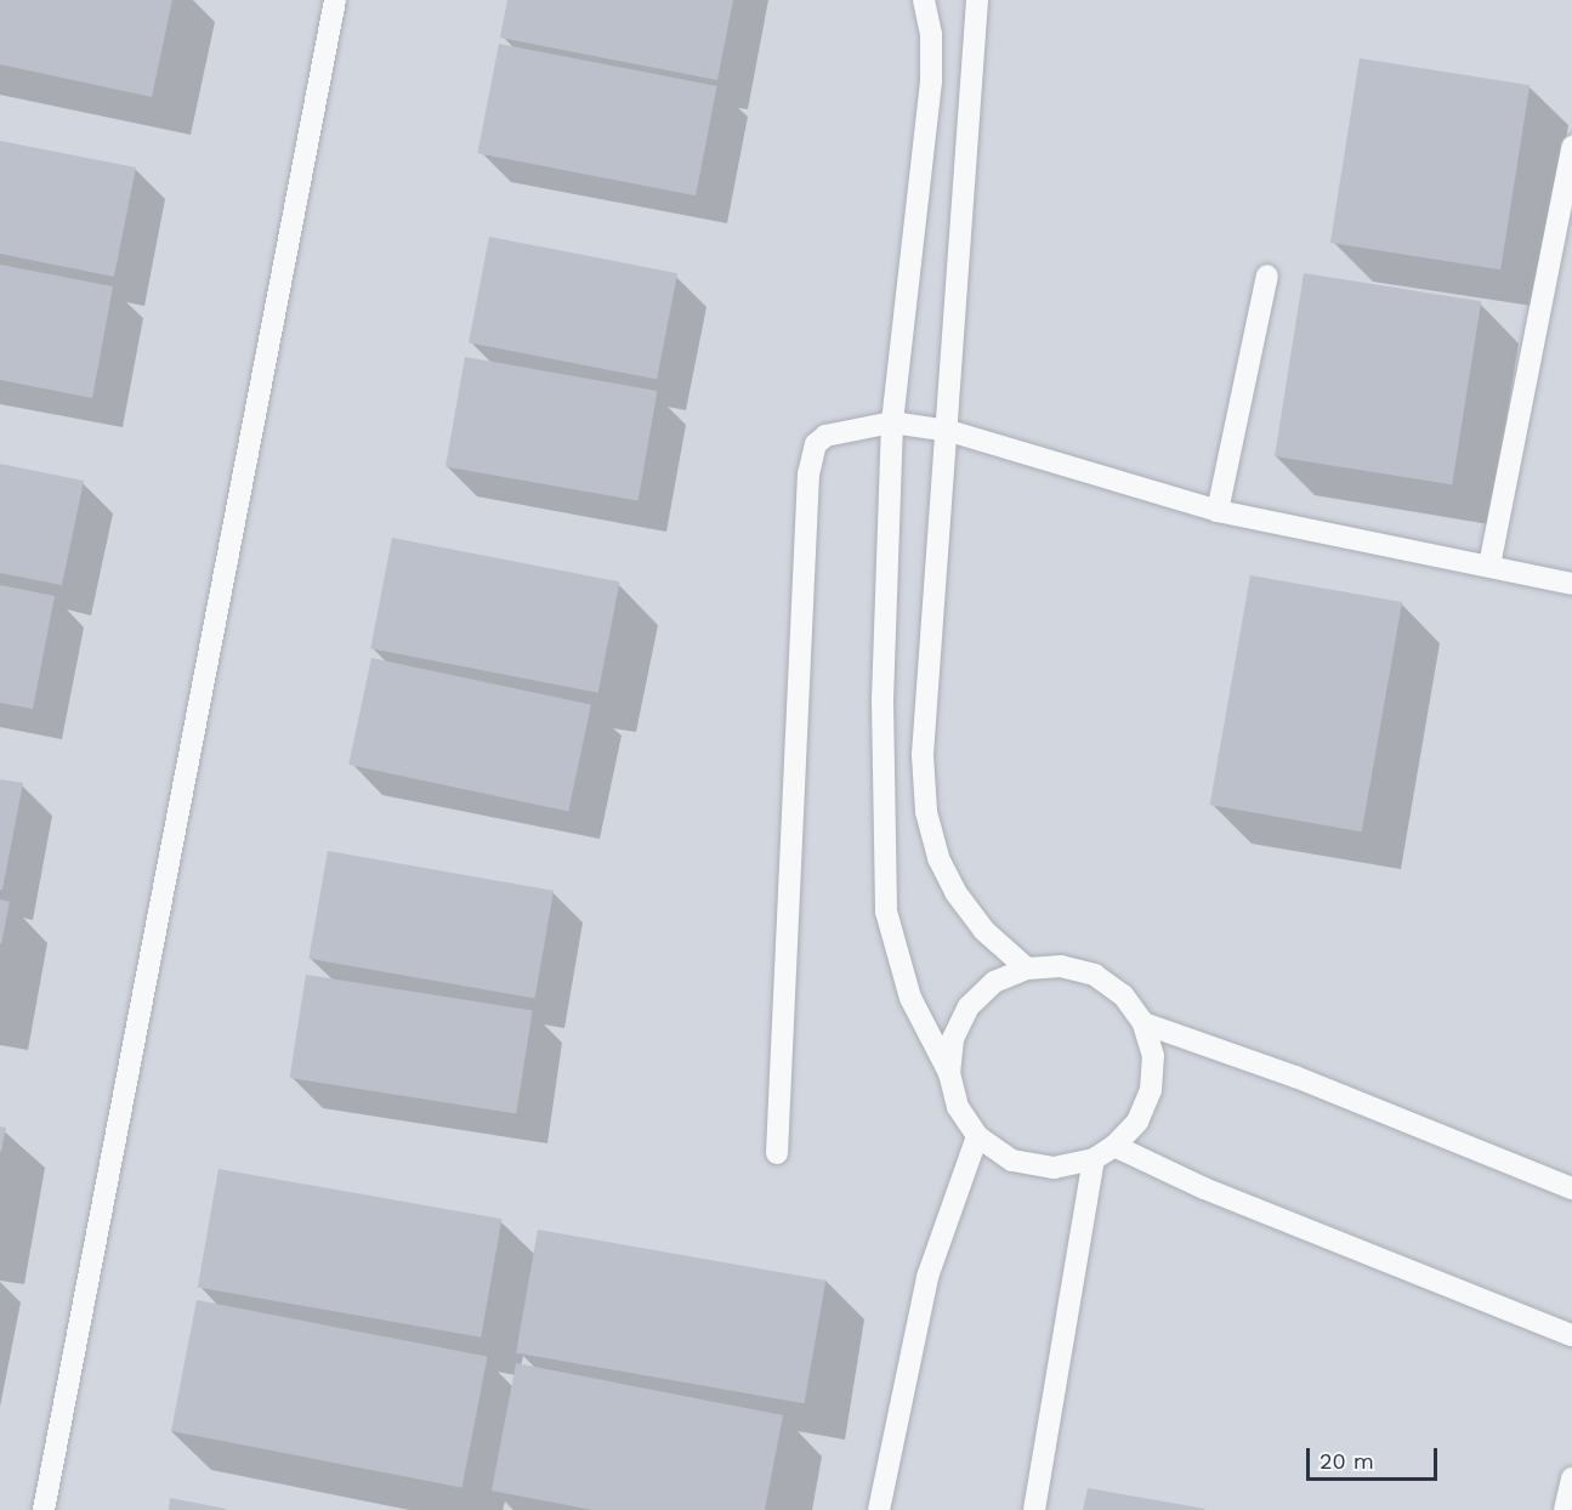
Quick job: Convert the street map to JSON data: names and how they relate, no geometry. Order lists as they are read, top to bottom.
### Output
{
  "scale_bar": "20 m"
}
